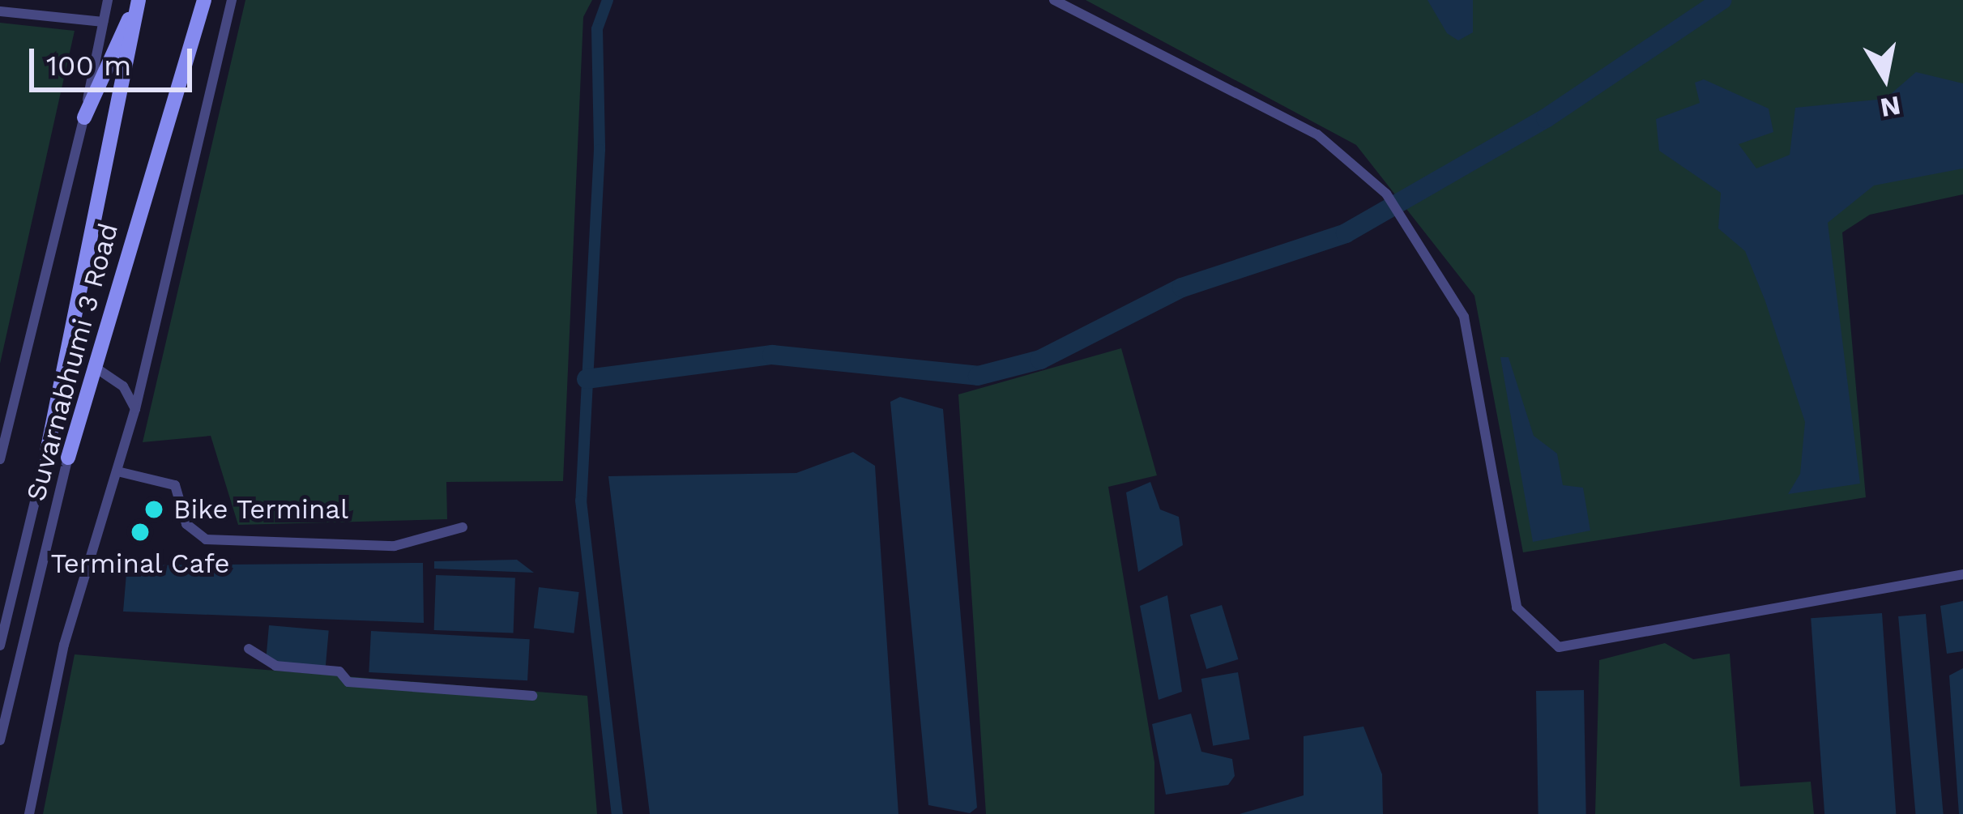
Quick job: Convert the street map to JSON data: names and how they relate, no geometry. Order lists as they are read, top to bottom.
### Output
{
  "streets": {
    "main road": ["Suvarnabhumi 3 Road"]
  },
  "places": ["Bike Terminal", "Terminal Cafe"],
  "scale_bar": "100 m",
  "north": "bottom"
}
